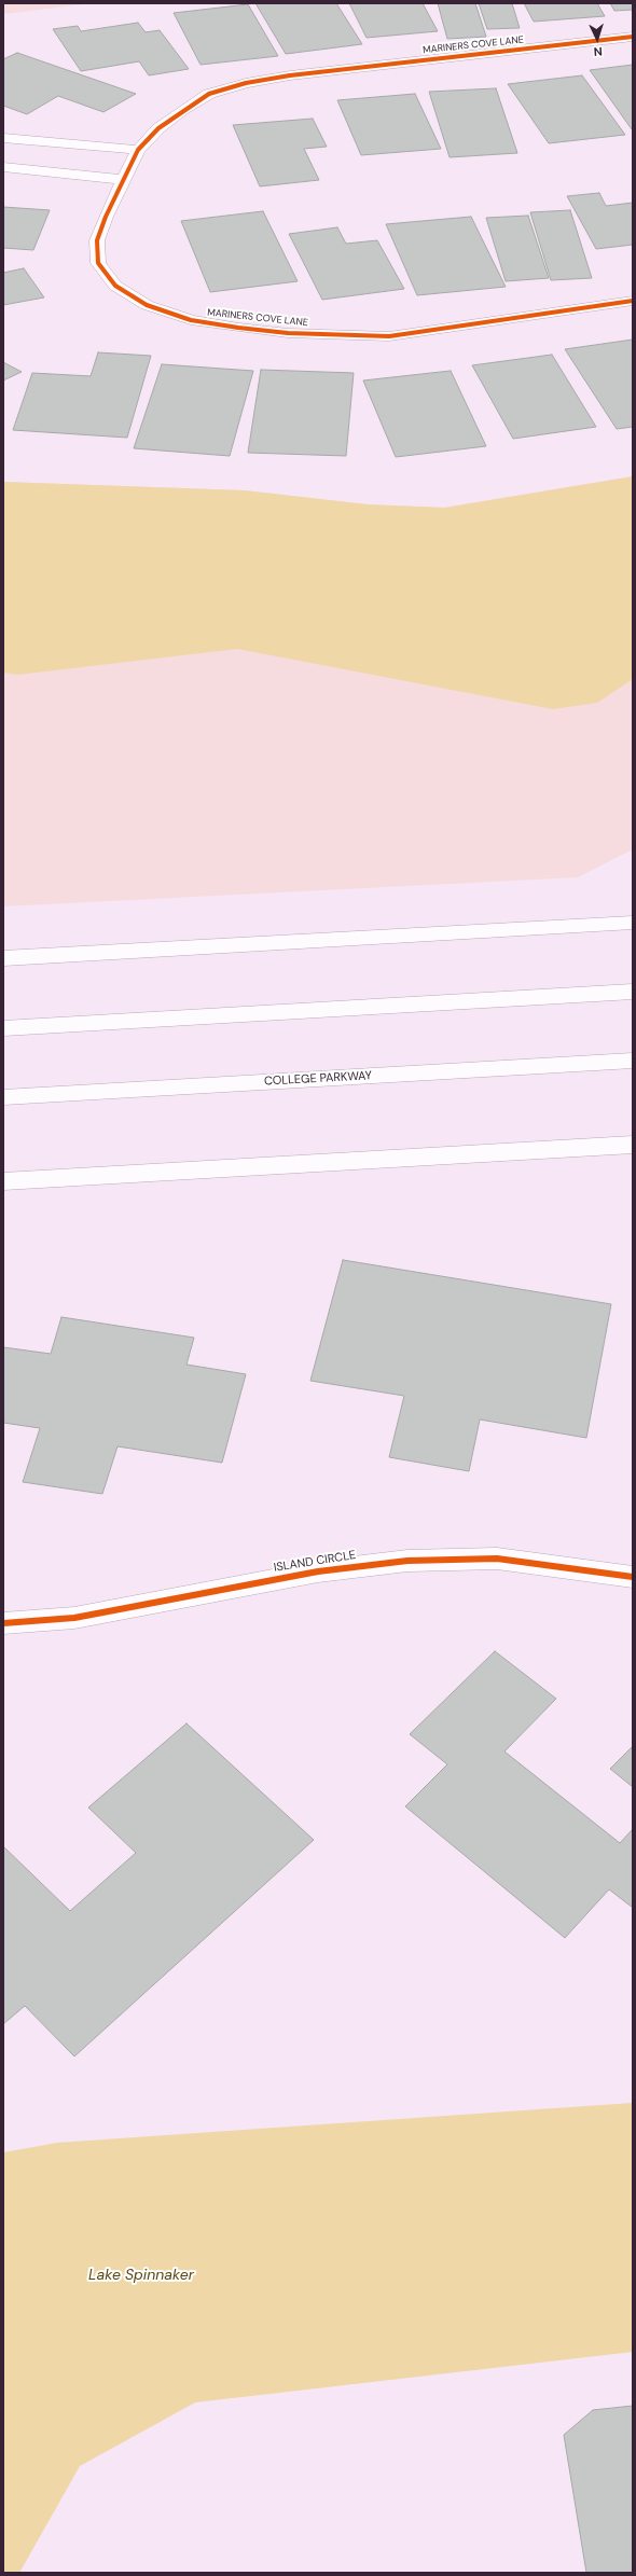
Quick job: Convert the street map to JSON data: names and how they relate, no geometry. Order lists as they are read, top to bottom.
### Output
{
  "streets": {
    "street": ["MARINERS COVE LANE", "COLLEGE PARKWAY", "ISLAND CIRCLE"]
  },
  "water": ["Lake Spinnaker"],
  "north": "bottom"
}
